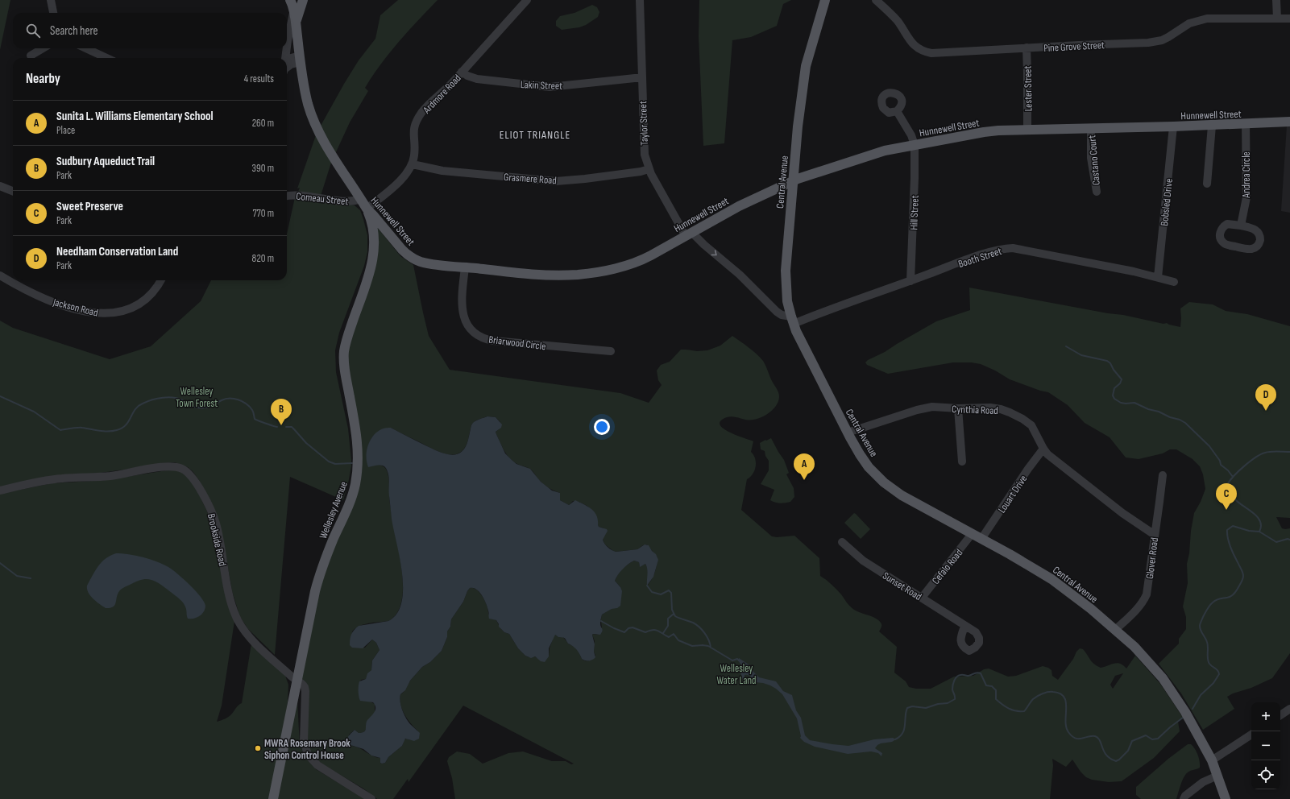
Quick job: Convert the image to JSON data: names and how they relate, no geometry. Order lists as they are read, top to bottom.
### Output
{
  "streets": {
    "main road": ["Hunnewell Street", "Central Avenue", "Wellesley Avenue"],
    "street": [
      "Pine Grove Street",
      "Lakin Street",
      "Lester Street",
      "Ardmore Road",
      "Taylor Street",
      "Castano Court",
      "Andrea Circle",
      "Grasmere Road",
      "Comeau Street",
      "Bobsled Drive",
      "Hill Street",
      "Booth Street",
      "Jackson Road",
      "Briarwood Circle",
      "Cynthia Road",
      "Louart Drive",
      "Brookside Road",
      "Glover Road",
      "Cefalo Road",
      "Sunset Road"
    ]
  },
  "crossings": [
    ["Pine Grove Street", "Lester Street"],
    ["Lakin Street", "Ardmore Road"],
    ["Lakin Street", "Taylor Street"],
    ["Lester Street", "Hunnewell Street"],
    ["Ardmore Road", "Grasmere Road"],
    ["Hunnewell Street", "Taylor Street"],
    ["Hunnewell Street", "Castano Court"],
    ["Hunnewell Street", "Andrea Circle"],
    ["Hunnewell Street", "Central Avenue"],
    ["Hunnewell Street", "Comeau Street"],
    ["Hunnewell Street", "Bobsled Drive"],
    ["Hunnewell Street", "Hill Street"],
    ["Hunnewell Street", "Briarwood Circle"],
    ["Hunnewell Street", "Wellesley Avenue"],
    ["Taylor Street", "Grasmere Road"],
    ["Taylor Street", "Central Avenue"],
    ["Taylor Street", "Booth Street"],
    ["Central Avenue", "Booth Street"],
    ["Central Avenue", "Cynthia Road"],
    ["Central Avenue", "Louart Drive"],
    ["Central Avenue", "Glover Road"],
    ["Central Avenue", "Cefalo Road"],
    ["Bobsled Drive", "Booth Street"],
    ["Hill Street", "Booth Street"],
    ["Cynthia Road", "Louart Drive"],
    ["Cynthia Road", "Glover Road"],
    ["Wellesley Avenue", "Brookside Road"],
    ["Cefalo Road", "Sunset Road"]
  ],
  "one_way": ["Taylor Street"],
  "districts": ["ELIOT TRIANGLE"],
  "parks": ["Wellesley Town Forest", "Wellesley Water Land"],
  "places": ["MWRA Rosemary Brook Siphon Control House"],
  "page": {
    "search": "Search here",
    "heading": ["Nearby", "4 results"],
    "list": [
      {
        "mark": "A",
        "name": "Sunita L. Williams Elementary School",
        "note": "Place",
        "value": "260 m"
      },
      {
        "mark": "B",
        "name": "Sudbury Aqueduct Trail",
        "note": "Park",
        "value": "390 m"
      },
      {
        "mark": "C",
        "name": "Sweet Preserve",
        "note": "Park",
        "value": "770 m"
      },
      {
        "mark": "D",
        "name": "Needham Conservation Land",
        "note": "Park",
        "value": "820 m"
      }
    ],
    "pins": [
      "D",
      "B",
      "A",
      "C"
    ],
    "map_buttons": ["+", "−"]
  }
}
